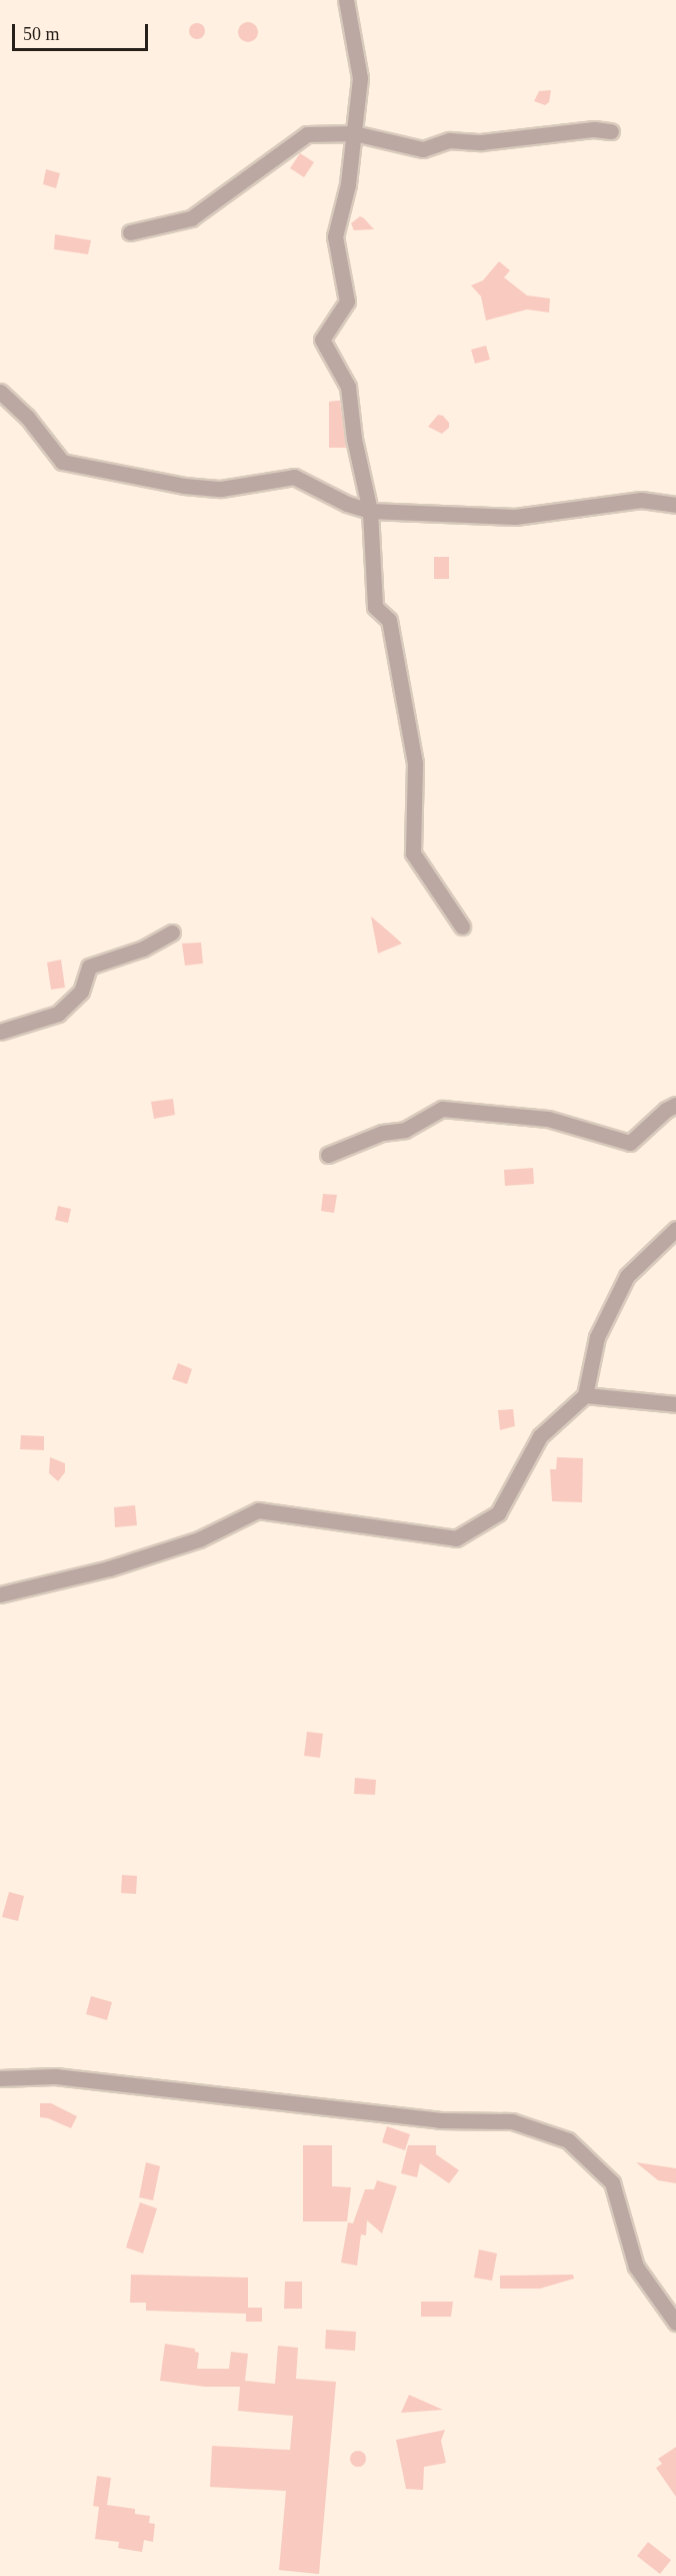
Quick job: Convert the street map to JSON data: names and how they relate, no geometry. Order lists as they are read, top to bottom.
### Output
{
  "scale_bar": "50 m"
}
